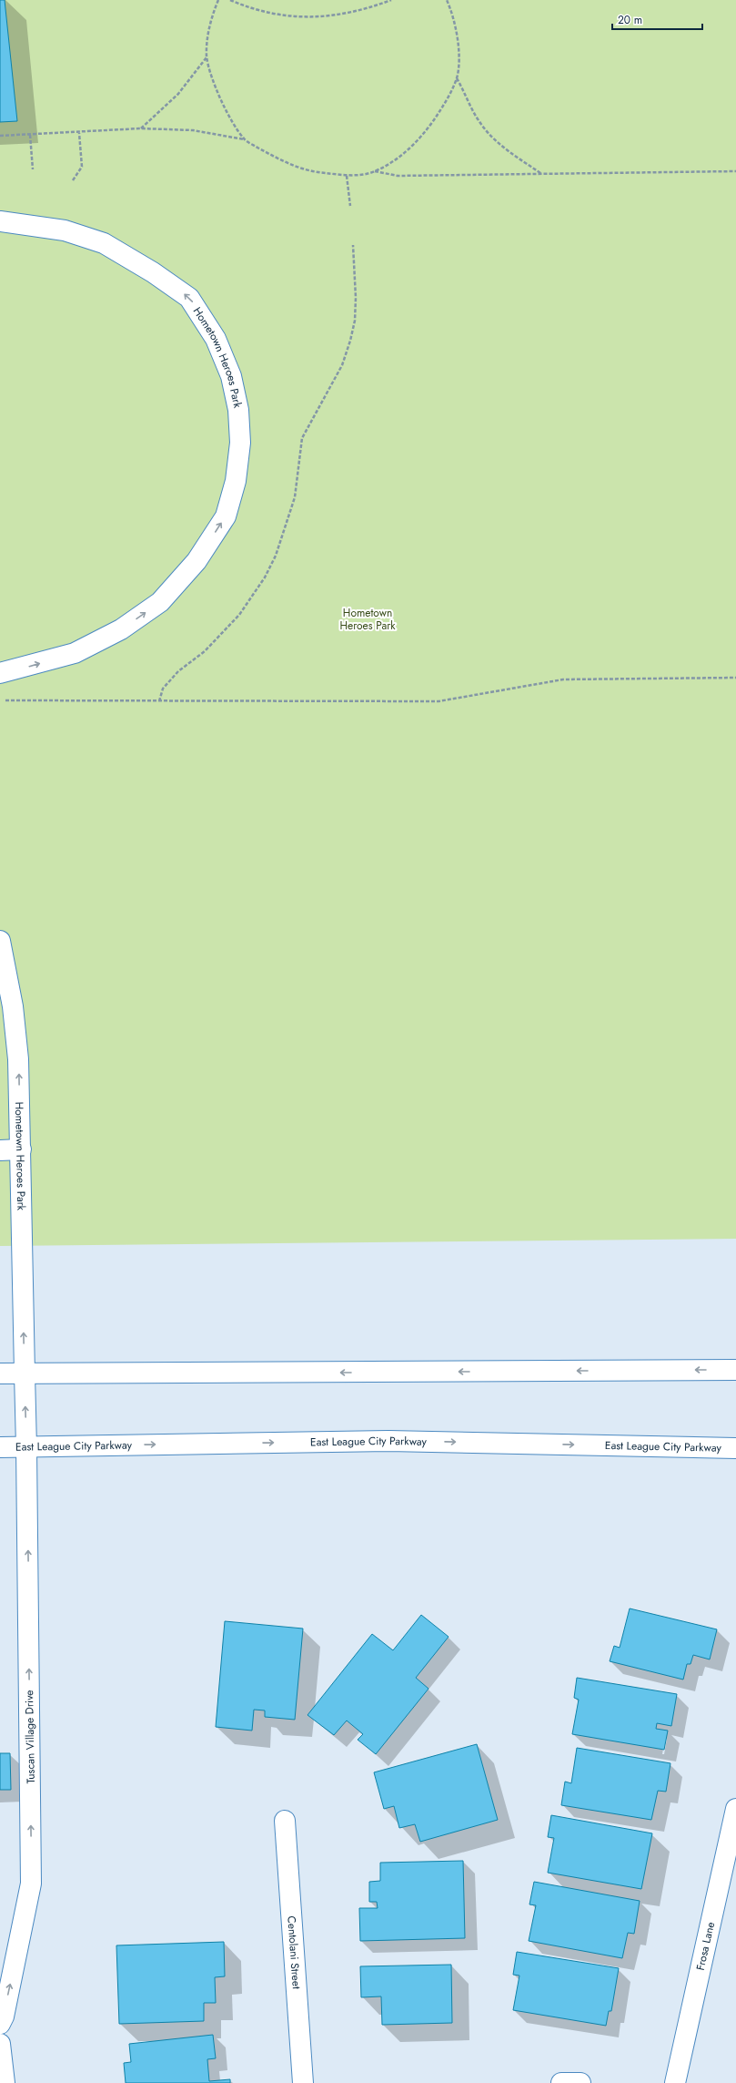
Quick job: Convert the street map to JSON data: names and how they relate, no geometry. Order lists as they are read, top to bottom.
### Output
{
  "streets": {
    "street": [
      "Hometown Heroes Park",
      "East League City Parkway",
      "Tuscan Village Drive",
      "Frosa Lane",
      "Centolani Street"
    ]
  },
  "crossings": [
    ["Hometown Heroes Park", "East League City Parkway"],
    ["Hometown Heroes Park", "Tuscan Village Drive"],
    ["East League City Parkway", "Tuscan Village Drive"]
  ],
  "one_way": ["Tuscan Village Drive"],
  "parks": ["Hometown Heroes Park"],
  "scale_bar": "20 m"
}
